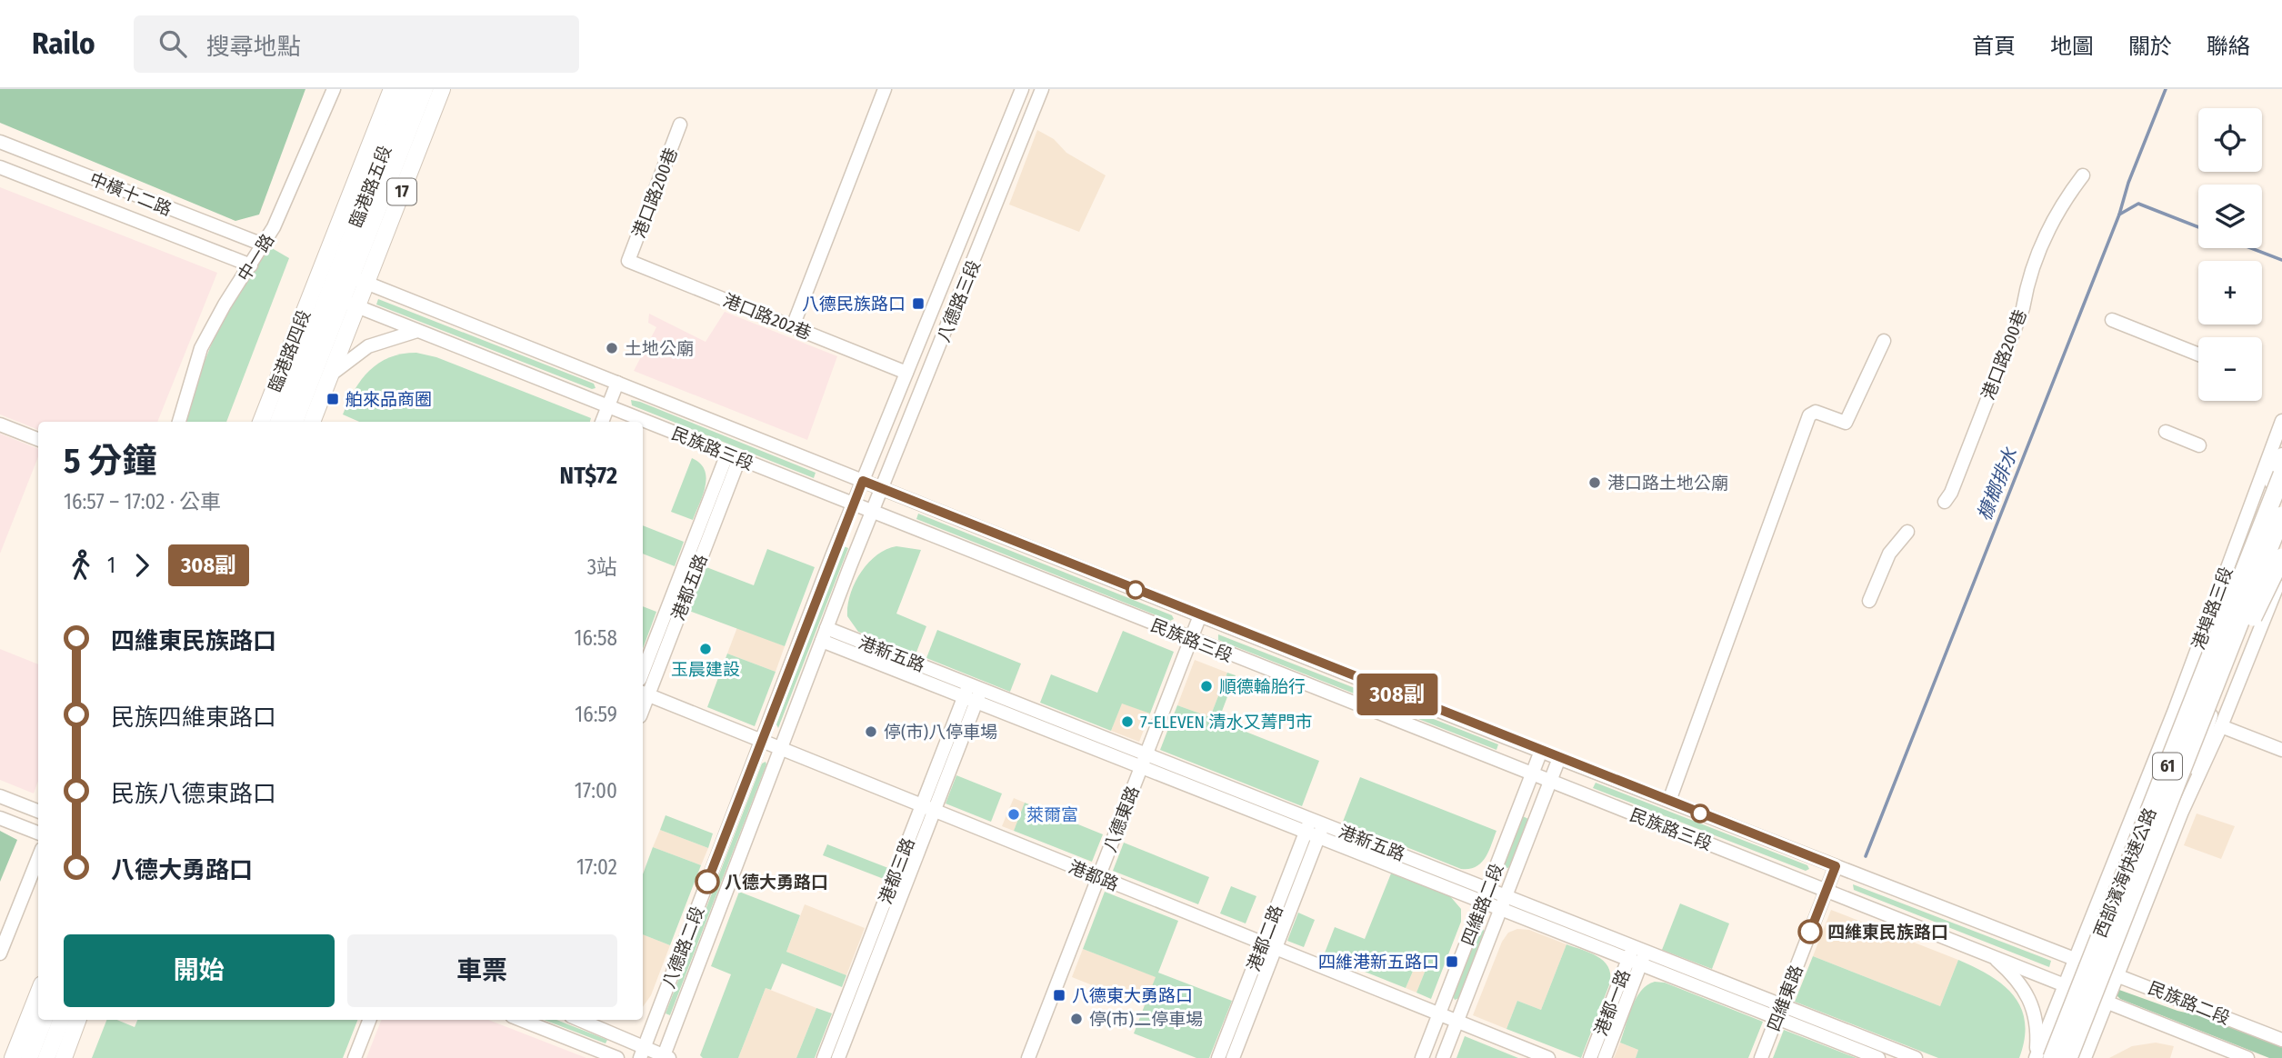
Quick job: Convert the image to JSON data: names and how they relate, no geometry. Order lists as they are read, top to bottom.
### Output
{
  "streets": {
    "highway": ["61", "西部濱海快速公路"],
    "main road": ["臨港路五段", "17", "臨港路四段"],
    "street": [
      "港口路200巷",
      "中橫十二路",
      "中一路",
      "八德路三段",
      "港口路202巷",
      "民族路三段",
      "港都五路",
      "港埠路三段",
      "港新五路",
      "八德東路",
      "港都三路",
      "港都路",
      "四維路二段",
      "港都二路",
      "八德路二段",
      "四維東路",
      "港都一路",
      "民族路二段"
    ]
  },
  "crossings": [
    ["臨港路五段", "17"],
    ["臨港路五段", "臨港路四段"],
    ["臨港路五段", "民族路三段"],
    ["17", "臨港路四段"],
    ["17", "民族路三段"],
    ["港口路200巷", "港口路202巷"],
    ["中橫十二路", "中一路"],
    ["八德路三段", "港口路202巷"],
    ["八德路三段", "民族路三段"],
    ["八德路三段", "八德路二段"],
    ["臨港路四段", "民族路三段"],
    ["民族路三段", "港都五路"],
    ["民族路三段", "港埠路三段"],
    ["民族路三段", "八德東路"],
    ["民族路三段", "四維路二段"],
    ["民族路三段", "八德路二段"],
    ["民族路三段", "四維東路"],
    ["民族路三段", "民族路二段"],
    ["港都五路", "港都路"],
    ["港新五路", "八德東路"],
    ["港新五路", "港都三路"],
    ["港新五路", "四維路二段"],
    ["港新五路", "港都二路"],
    ["港新五路", "八德路二段"],
    ["港新五路", "四維東路"],
    ["港新五路", "港都一路"],
    ["八德東路", "港都路"],
    ["港都三路", "港都路"],
    ["港都路", "四維路二段"],
    ["港都路", "港都二路"],
    ["港都路", "八德路二段"]
  ],
  "water": ["槺榔排水"],
  "places": {
    "transit": [
      "八德民族路口",
      "舶來品商圈",
      "四維港新五路口",
      "八德東大勇路口"
    ],
    "other": [
      "土地公廟",
      "港口路土地公廟",
      "玉晨建設",
      "順德輪胎行",
      "7-ELEVEN 清水又菁門市",
      "停(市)八停車場",
      "萊爾富",
      "八德大勇路口",
      "四維東民族路口",
      "停(市)二停車場"
    ]
  },
  "lines": ["bus line 308副"],
  "page": {
    "header": "Railo",
    "search": "搜尋地點",
    "nav": [
      "首頁",
      "地圖",
      "關於",
      "聯絡"
    ],
    "on_map": "308副",
    "map_buttons": ["+", "−"],
    "heading": ["5 分鐘", "16:57 – 17:02 · 公車", "NT$72"],
    "legs": ["1", "308副", "3站"],
    "list": [
      {
        "name": "四維東民族路口",
        "value": "16:58"
      },
      {
        "name": "民族四維東路口",
        "value": "16:59"
      },
      {
        "name": "民族八德東路口",
        "value": "17:00"
      },
      {
        "name": "八德大勇路口",
        "value": "17:02"
      }
    ],
    "buttons": ["開始", "車票"]
  }
}
